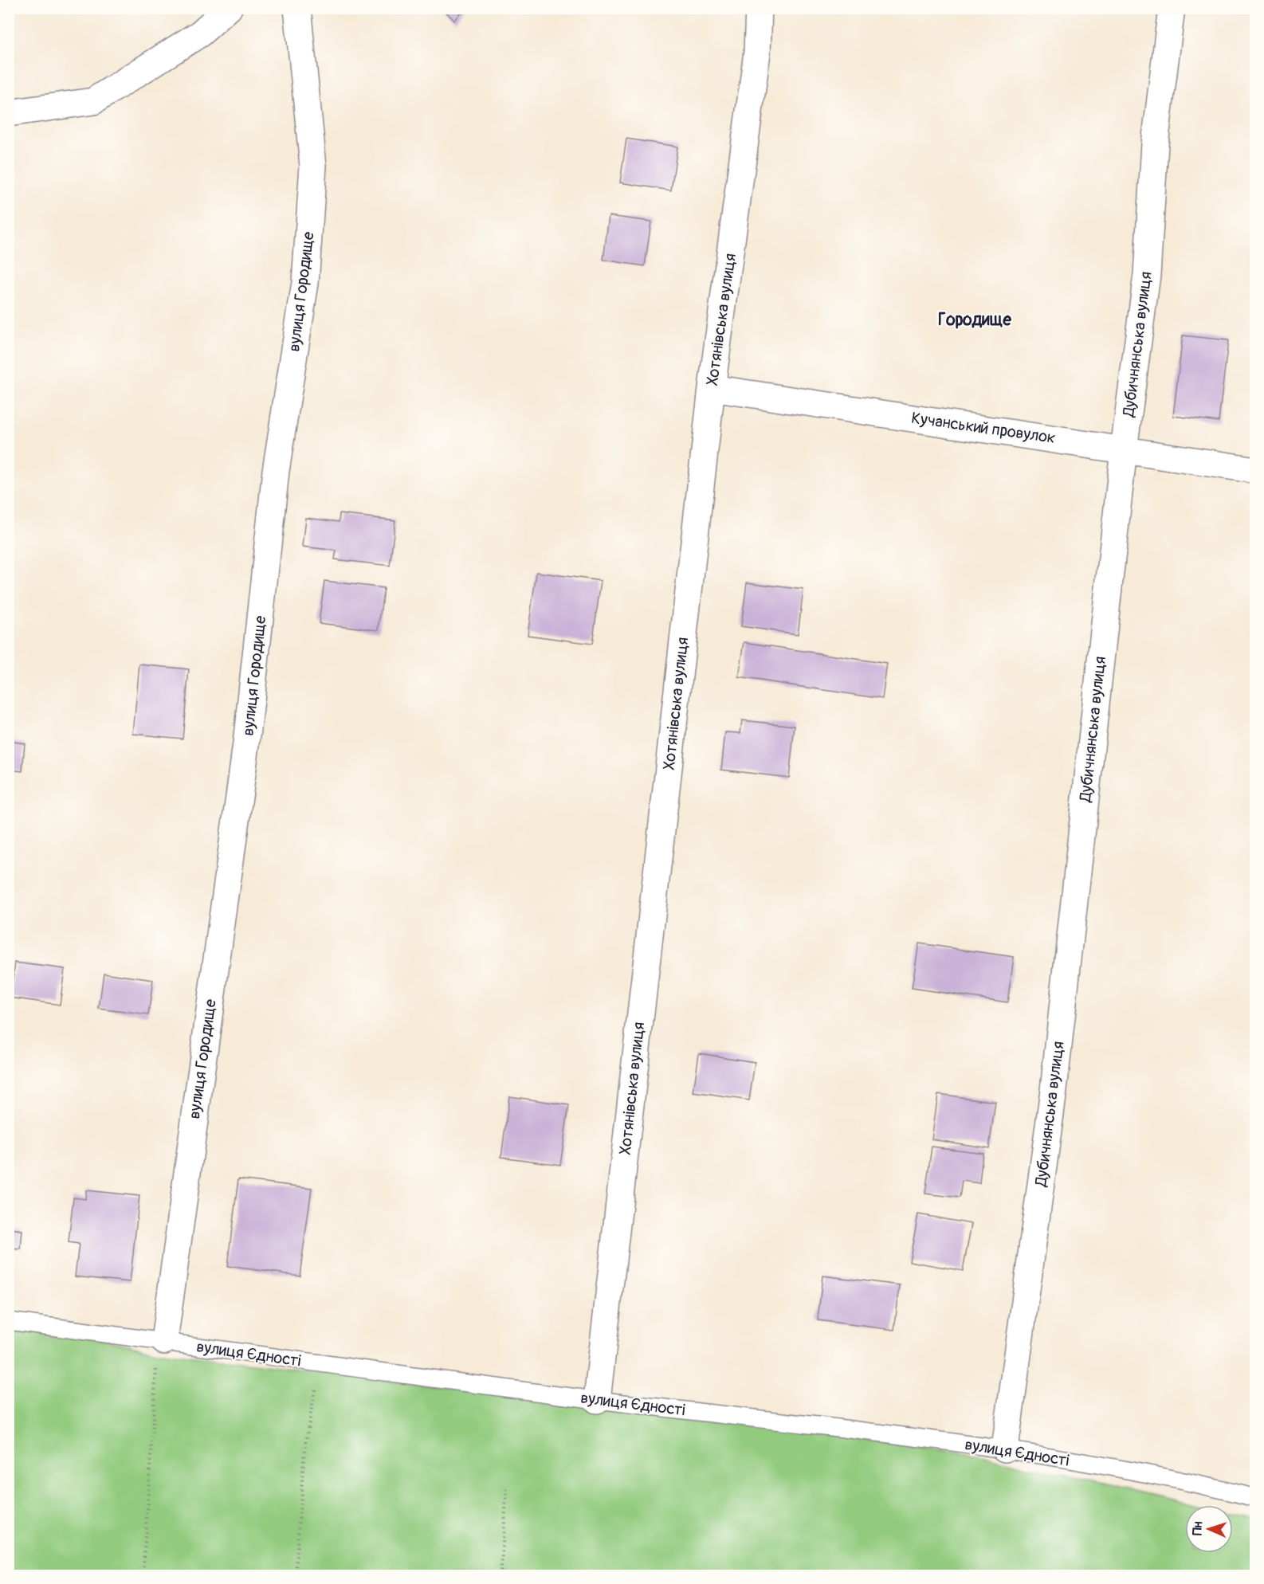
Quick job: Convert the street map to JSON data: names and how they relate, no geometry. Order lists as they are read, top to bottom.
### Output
{
  "streets": {
    "street": [
      "вулиця Городище",
      "Хотянівська вулиця",
      "Дубичнянська вулиця",
      "Кучанський провулок"
    ],
    "lane": ["вулиця Єдності"]
  },
  "crossings": [
    ["вулиця Городище", "вулиця Єдності"],
    ["Хотянівська вулиця", "Кучанський провулок"],
    ["Хотянівська вулиця", "вулиця Єдності"],
    ["Дубичнянська вулиця", "Кучанський провулок"],
    ["Дубичнянська вулиця", "вулиця Єдності"]
  ],
  "districts": ["Городище"],
  "north": "left"
}
